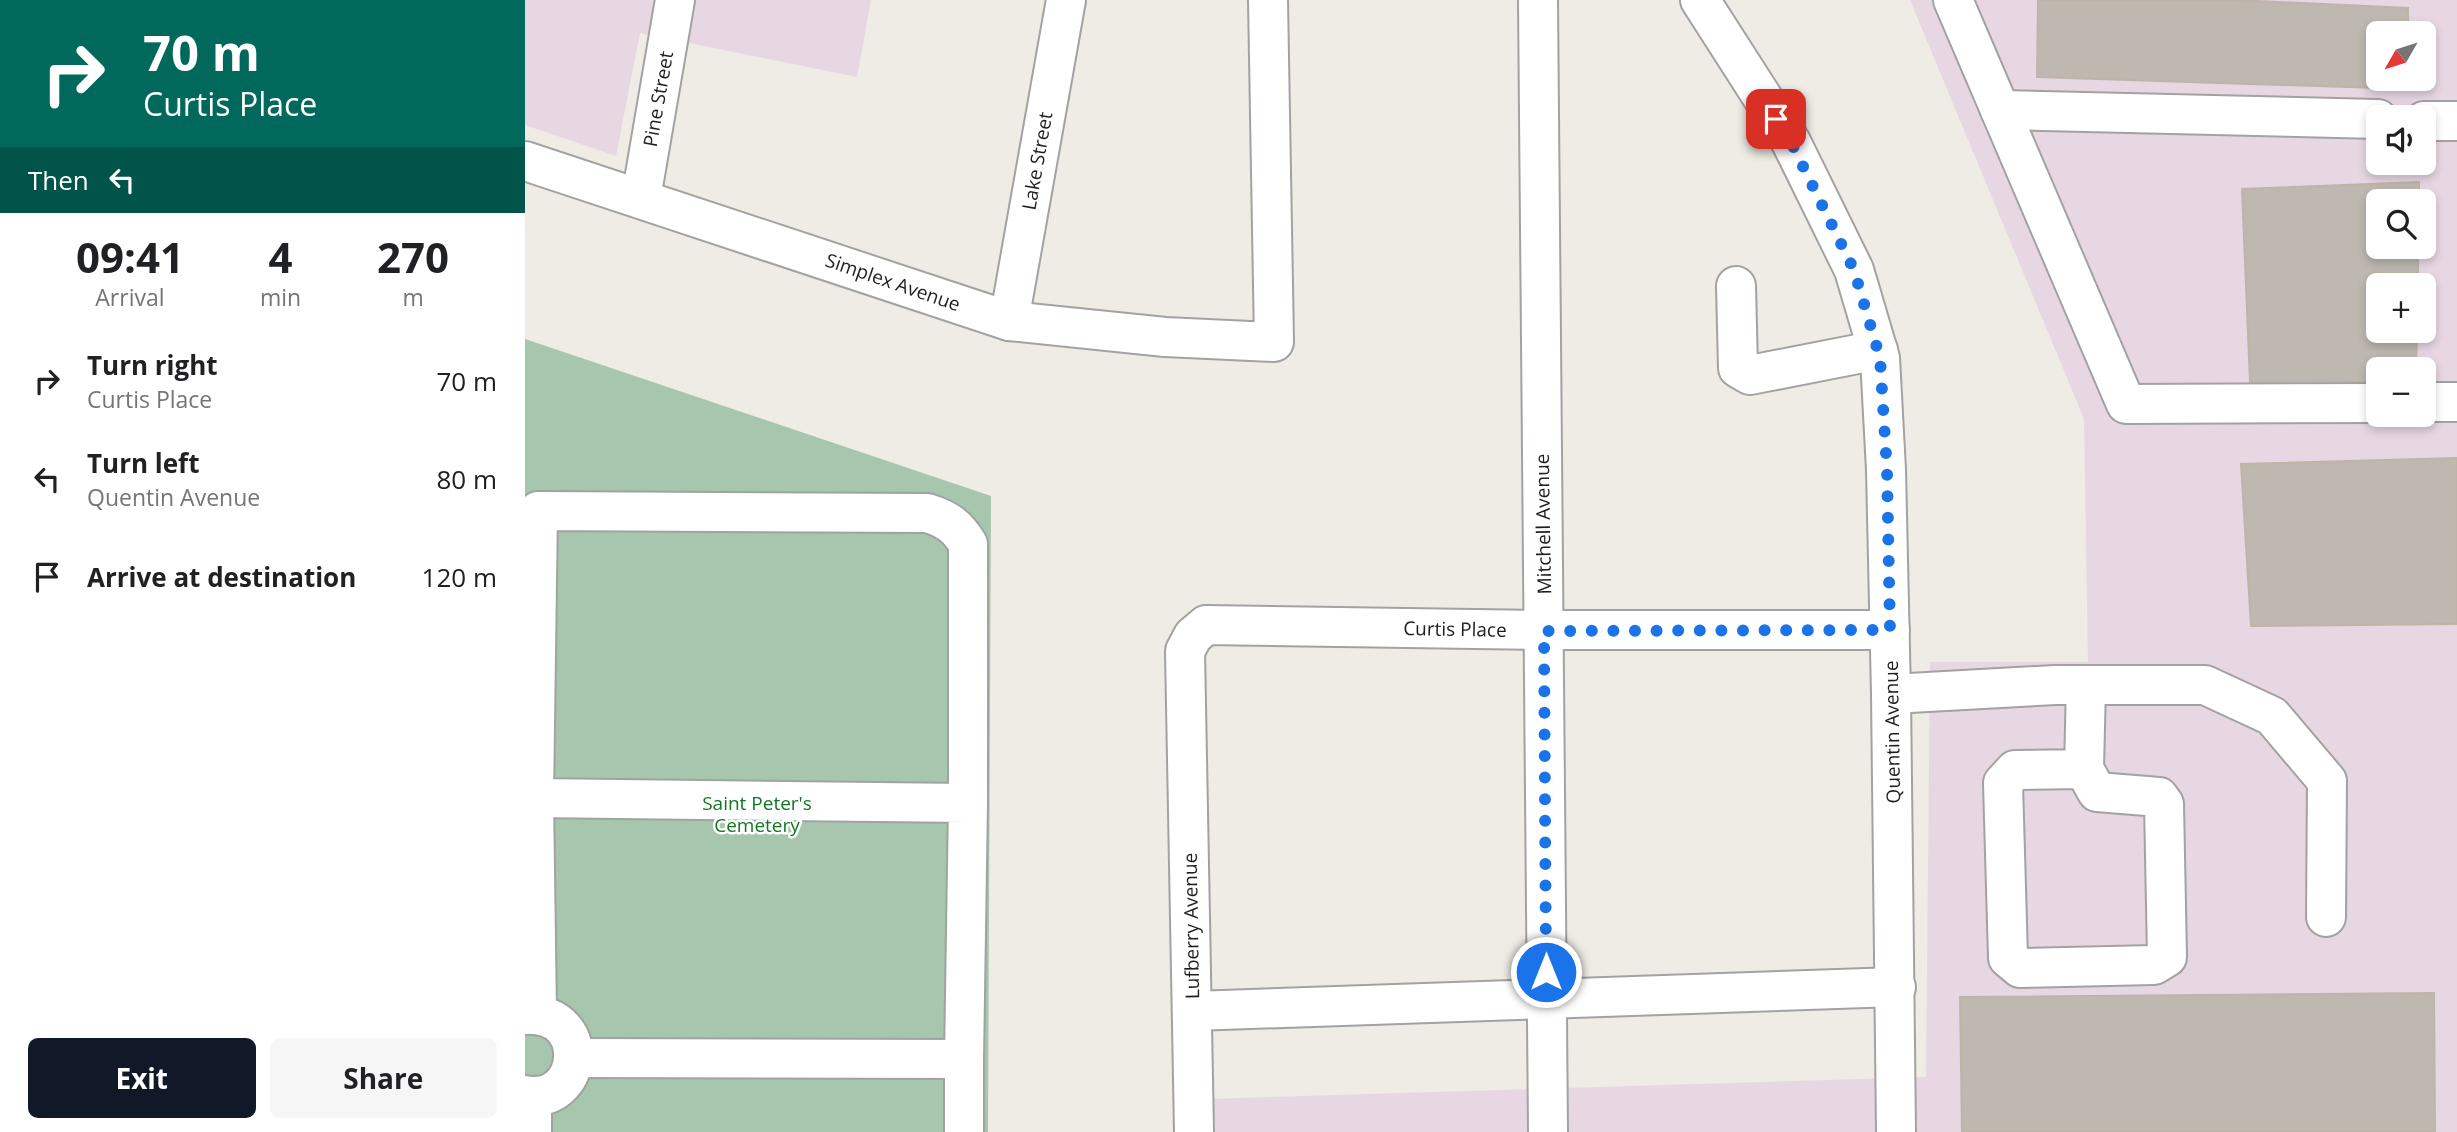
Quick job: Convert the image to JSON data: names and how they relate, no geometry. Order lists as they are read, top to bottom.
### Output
{
  "streets": {
    "street": [
      "Pine Street",
      "Lake Street",
      "Simplex Avenue",
      "Mitchell Avenue",
      "Curtis Place",
      "Quentin Avenue",
      "Lufberry Avenue"
    ]
  },
  "crossings": [
    ["Pine Street", "Simplex Avenue"],
    ["Lake Street", "Simplex Avenue"],
    ["Mitchell Avenue", "Curtis Place"],
    ["Curtis Place", "Quentin Avenue"],
    ["Curtis Place", "Lufberry Avenue"]
  ],
  "parks": ["Saint Peter's Cemetery"],
  "north": "bottom left",
  "page": {
    "turn": ["70 m", "Curtis Place"],
    "map_buttons": ["+", "−"],
    "then": "Then",
    "eta": [
      "09:41",
      "Arrival",
      "4",
      "min",
      "270",
      "m"
    ],
    "list": [
      {
        "name": "Turn right",
        "note": "Curtis Place",
        "value": "70 m"
      },
      {
        "name": "Turn left",
        "note": "Quentin Avenue",
        "value": "80 m"
      },
      {
        "name": "Arrive at destination",
        "value": "120 m"
      }
    ],
    "buttons": ["Exit", "Share"]
  }
}
